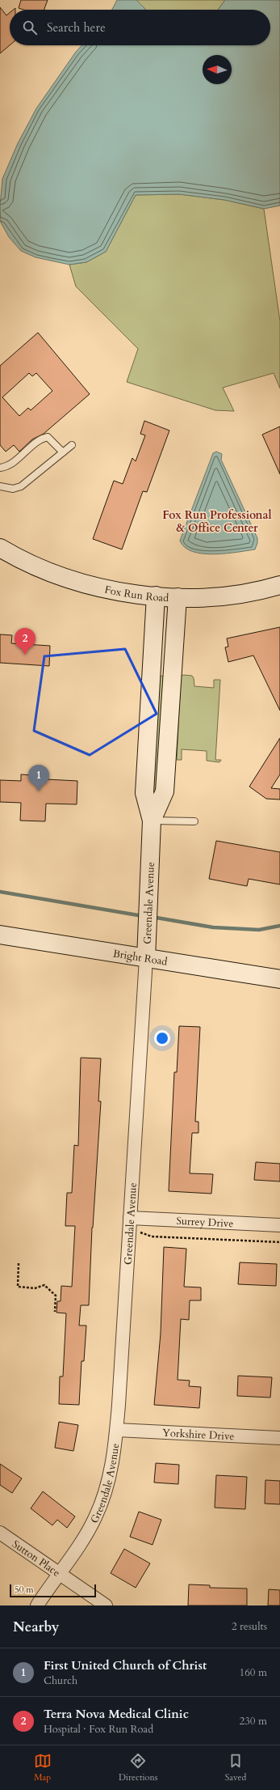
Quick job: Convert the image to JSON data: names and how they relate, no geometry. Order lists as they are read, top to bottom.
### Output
{
  "streets": {
    "street": [
      "Fox Run Road",
      "Greendale Avenue",
      "Bright Road",
      "Surrey Drive",
      "Yorkshire Drive",
      "Sutton Place"
    ]
  },
  "crossings": [
    ["Fox Run Road", "Greendale Avenue"],
    ["Greendale Avenue", "Bright Road"],
    ["Greendale Avenue", "Surrey Drive"],
    ["Greendale Avenue", "Yorkshire Drive"],
    ["Greendale Avenue", "Sutton Place"]
  ],
  "districts": ["Fox Run Professional & Office Center"],
  "scale_bar": "50 m",
  "north": "left",
  "page": {
    "search": "Search here",
    "pins": ["2", "1"],
    "scale": "50 m",
    "heading": ["Nearby", "2 results"],
    "list": [
      {
        "mark": "1",
        "name": "First United Church of Christ",
        "note": "Church",
        "value": "160 m"
      },
      {
        "mark": "2",
        "name": "Terra Nova Medical Clinic",
        "note": "Hospital · Fox Run Road",
        "value": "230 m"
      }
    ],
    "nav": ["Map", "Directions", "Saved"]
  }
}
